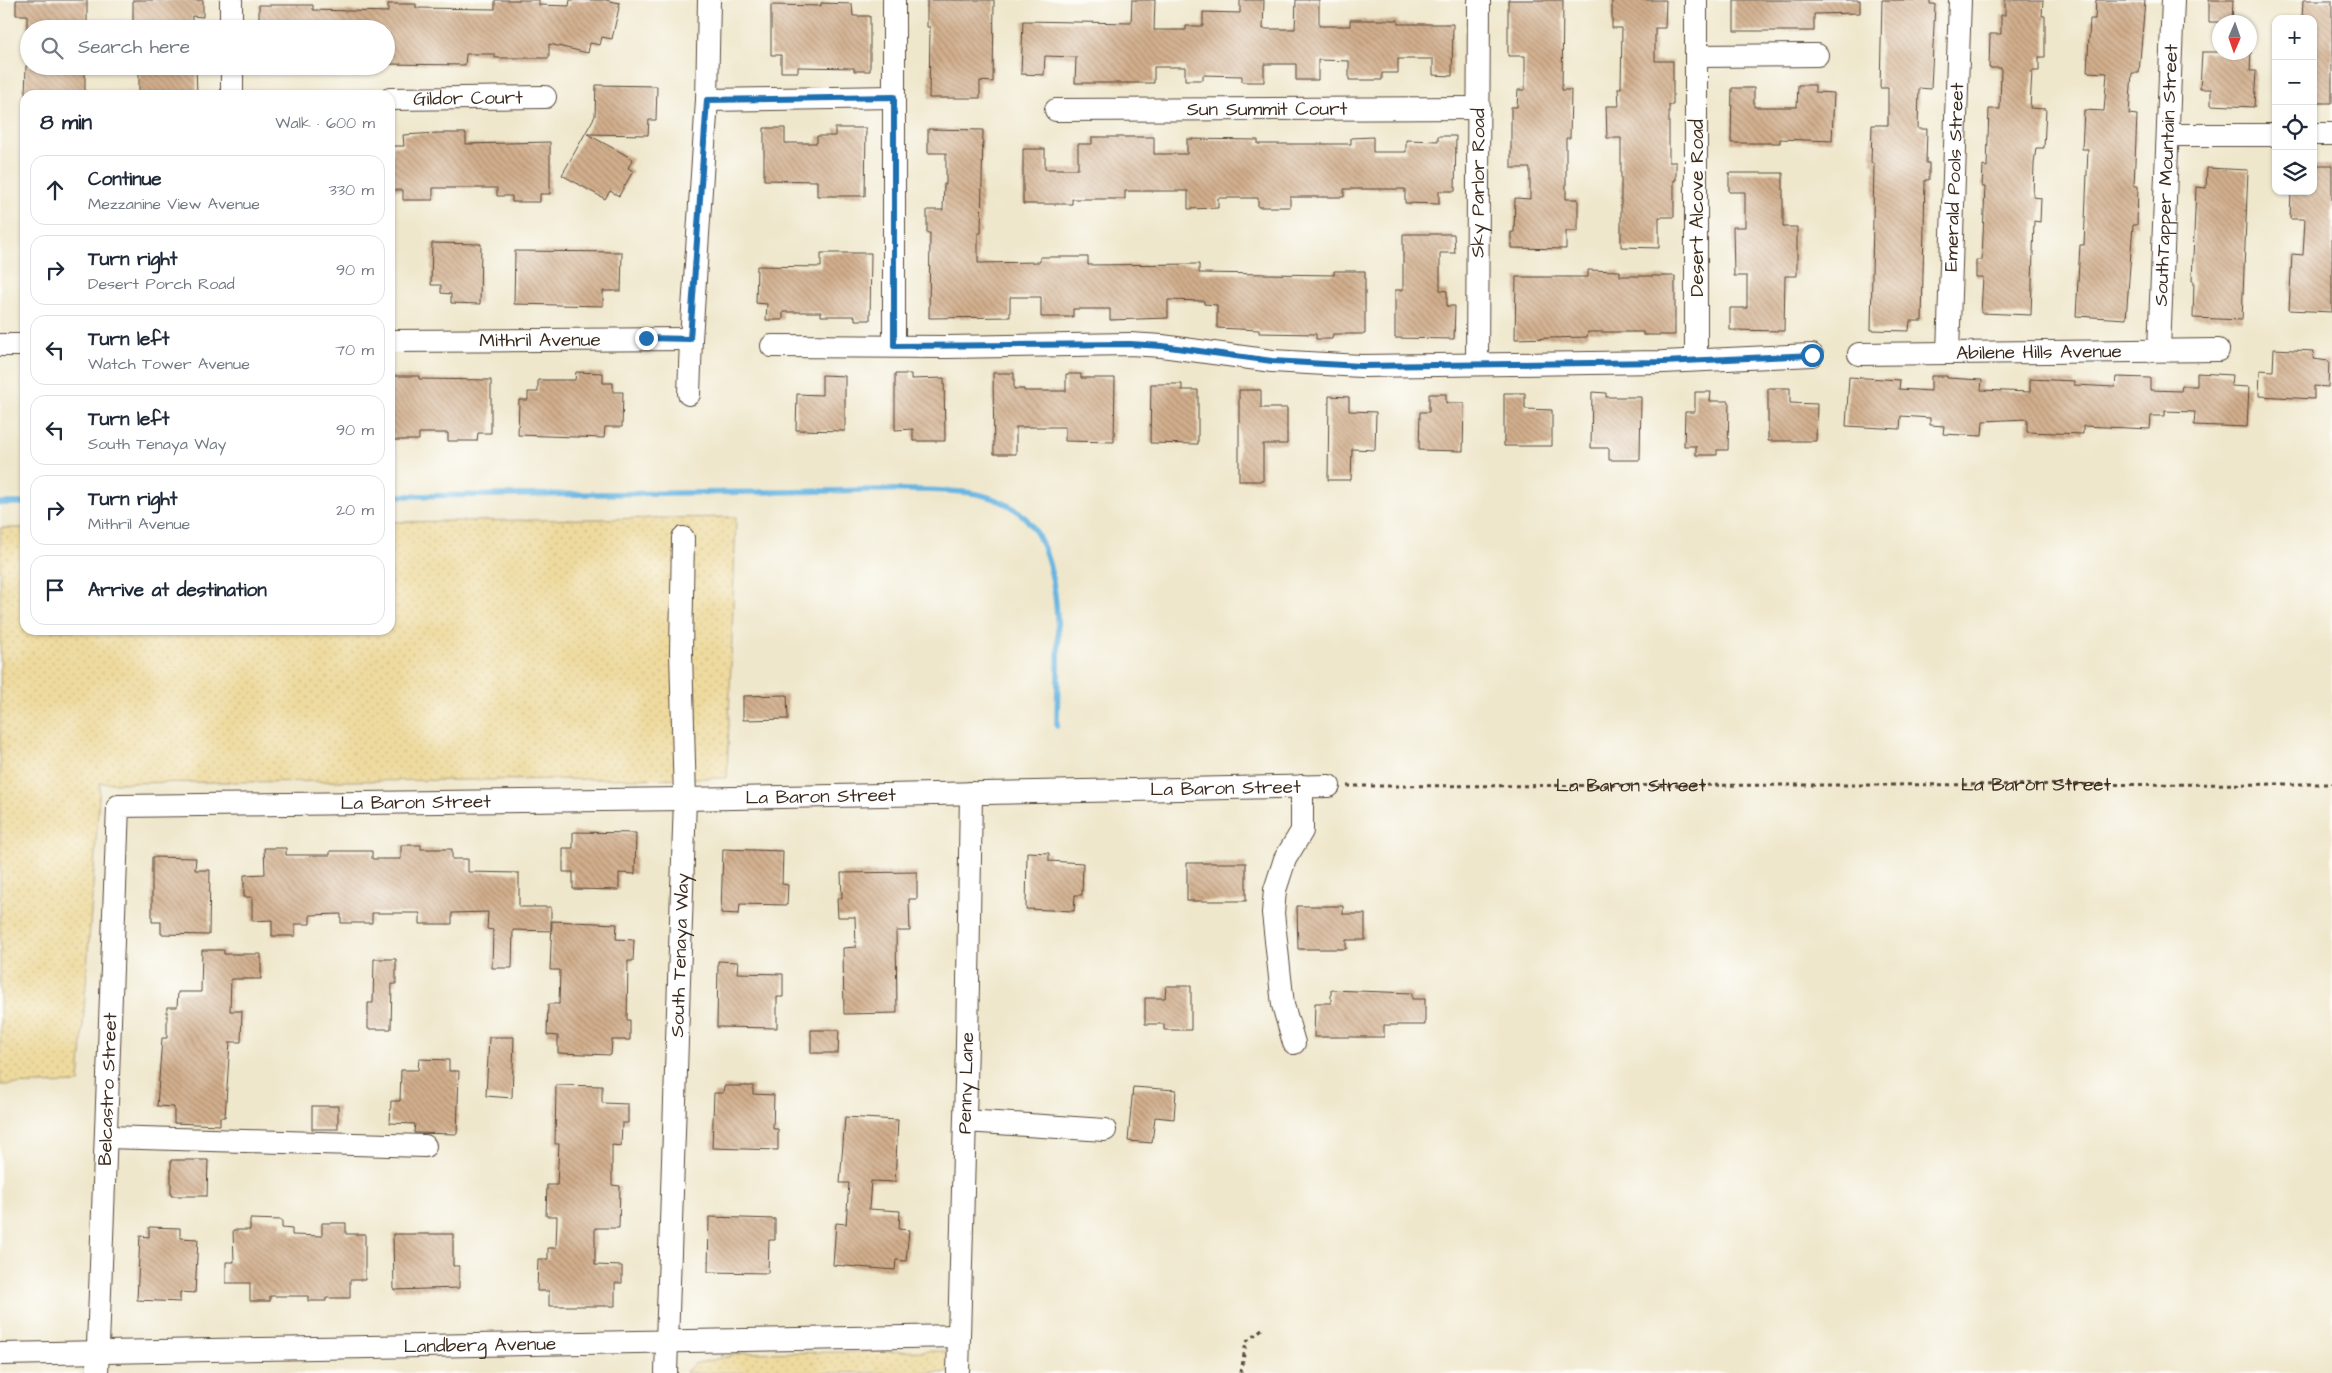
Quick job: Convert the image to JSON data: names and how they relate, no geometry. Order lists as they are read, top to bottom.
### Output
{
  "streets": {
    "street": [
      "Gildor Court",
      "Sun Summit Court",
      "SouthTapper Mountain Street",
      "Emerald Pools Street",
      "Sky Parlor Road",
      "Desert Alcove Road",
      "Mithril Avenue",
      "Abilene Hills Avenue",
      "La Baron Street",
      "South Tenaya Way",
      "Penny Lane",
      "Belcastro Street",
      "Landberg Avenue"
    ]
  },
  "crossings": [
    ["Sun Summit Court", "Sky Parlor Road"],
    ["SouthTapper Mountain Street", "Abilene Hills Avenue"],
    ["Emerald Pools Street", "Abilene Hills Avenue"],
    ["La Baron Street", "South Tenaya Way"],
    ["La Baron Street", "Penny Lane"],
    ["La Baron Street", "Belcastro Street"],
    ["South Tenaya Way", "Landberg Avenue"],
    ["Penny Lane", "Landberg Avenue"],
    ["Belcastro Street", "Landberg Avenue"]
  ],
  "north": "bottom",
  "page": {
    "map_buttons": ["+", "−"],
    "search": "Search here",
    "heading": ["8 min", "Walk · 600 m"],
    "list": [
      ["Continue", "Mezzanine View Avenue", "330 m"],
      ["Turn right", "Desert Porch Road", "90 m"],
      ["Turn left", "Watch Tower Avenue", "70 m"],
      ["Turn left", "South Tenaya Way", "90 m"],
      ["Turn right", "Mithril Avenue", "20 m"],
      "Arrive at destination"
    ]
  }
}
